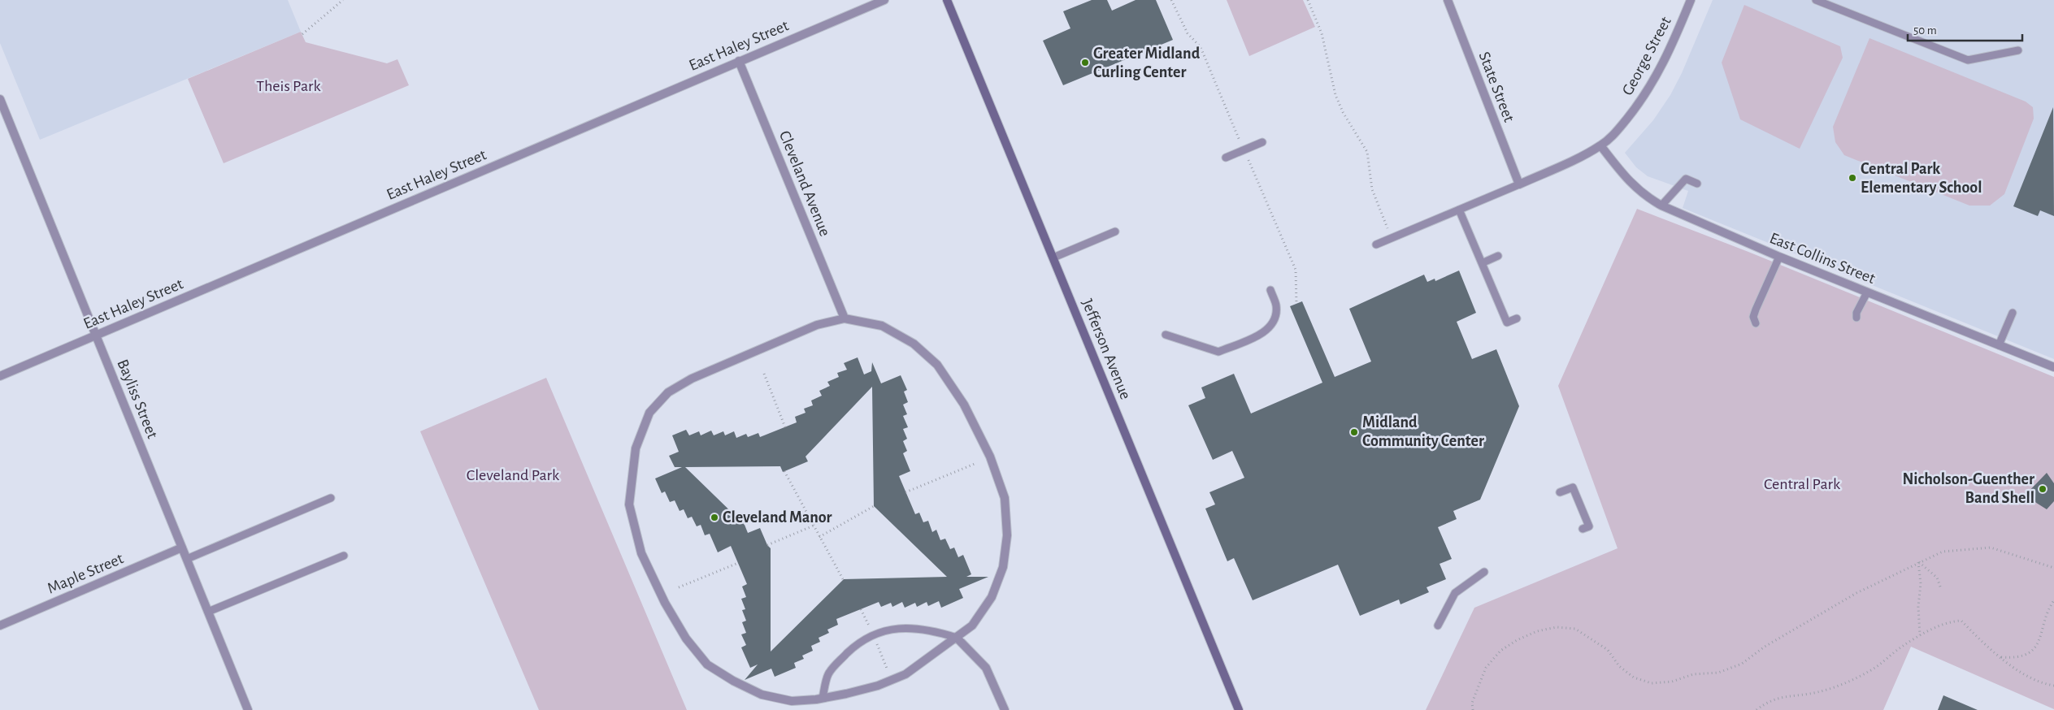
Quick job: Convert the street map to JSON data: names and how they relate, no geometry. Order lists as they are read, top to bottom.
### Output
{
  "streets": {
    "street": [
      "East Haley Street",
      "George Street",
      "State Street",
      "Cleveland Avenue",
      "East Collins Street",
      "Jefferson Avenue",
      "Bayliss Street",
      "Maple Street"
    ]
  },
  "crossings": [
    ["East Haley Street", "Cleveland Avenue"],
    ["East Haley Street", "Bayliss Street"],
    ["George Street", "State Street"],
    ["George Street", "East Collins Street"],
    ["Bayliss Street", "Maple Street"]
  ],
  "parks": ["Theis Park", "Cleveland Park", "Central Park"],
  "places": [
    "Greater Midland Curling Center",
    "Central Park Elementary School",
    "Midland Community Center",
    "Nicholson-Guenther Band Shell",
    "Cleveland Manor"
  ],
  "scale_bar": "50 m"
}
